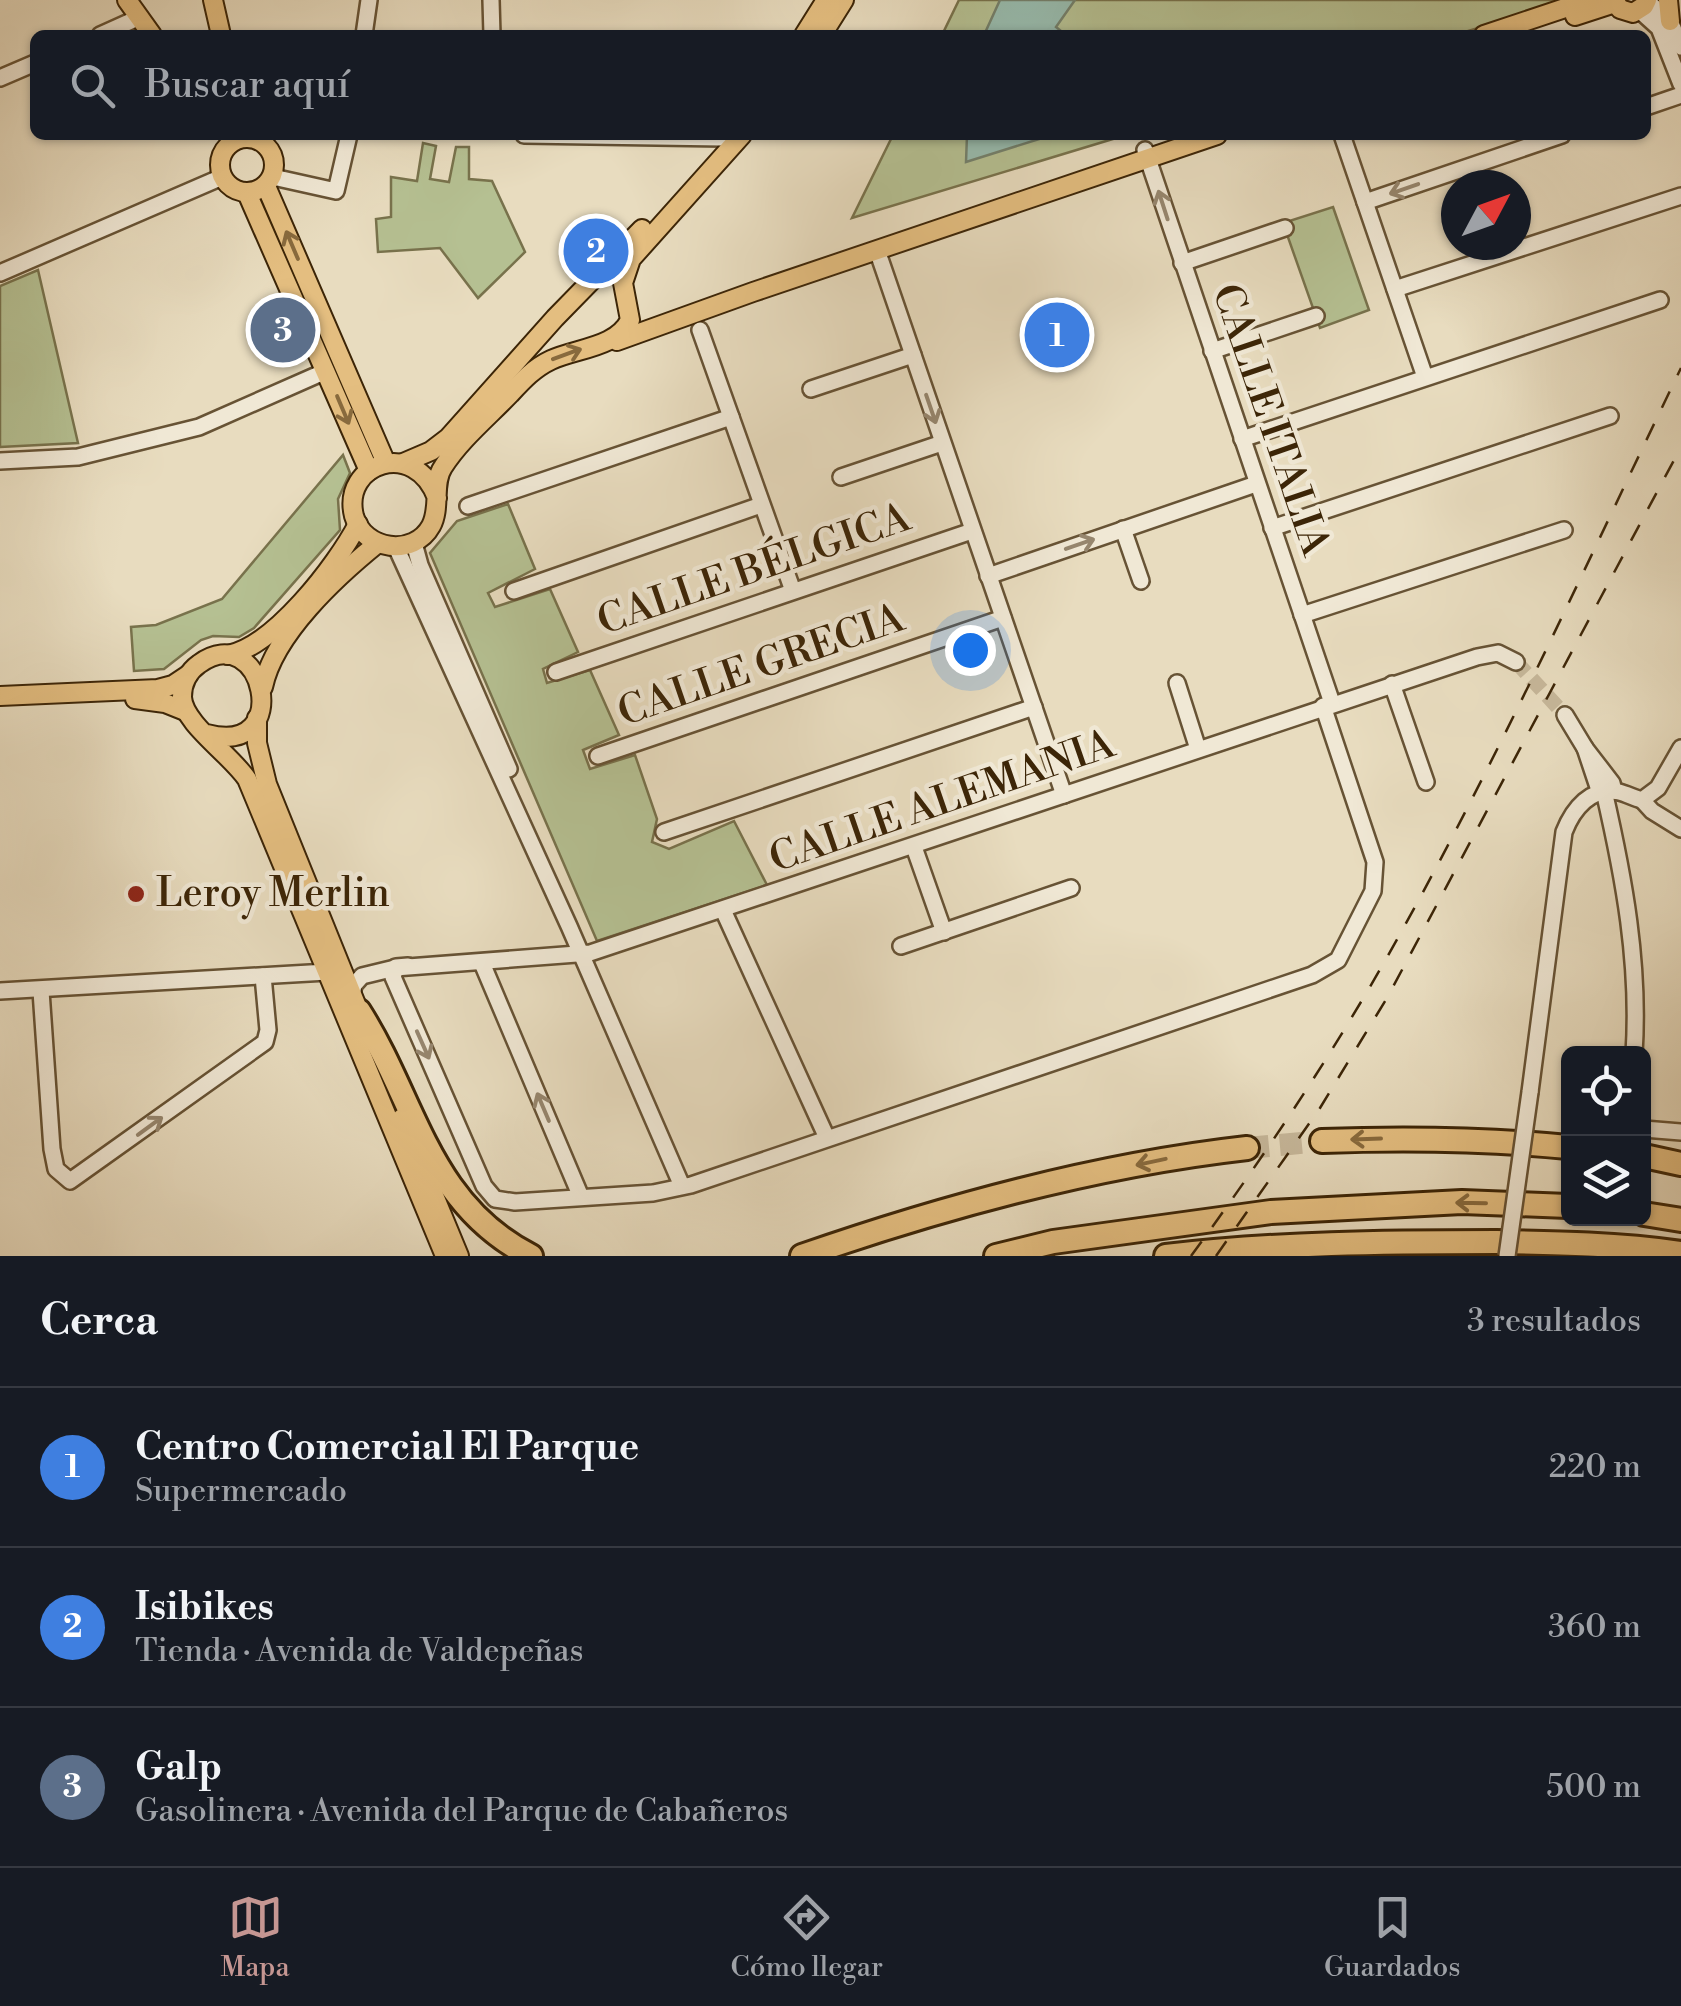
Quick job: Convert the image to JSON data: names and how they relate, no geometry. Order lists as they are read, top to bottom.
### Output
{
  "streets": {
    "street": [
      "CALLE ITALIA",
      "CALLE BÉLGICA",
      "CALLE GRECIA",
      "CALLE ALEMANIA"
    ]
  },
  "crossings": [
    ["CALLE ITALIA", "CALLE ALEMANIA"]
  ],
  "places": ["Leroy Merlin"],
  "north": "top right",
  "page": {
    "search": "Buscar aquí",
    "pins": ["2", "3", "1"],
    "heading": ["Cerca", "3 resultados"],
    "list": [
      {
        "mark": "1",
        "name": "Centro Comercial El Parque",
        "note": "Supermercado",
        "value": "220 m"
      },
      {
        "mark": "2",
        "name": "Isibikes",
        "note": "Tienda · Avenida de Valdepeñas",
        "value": "360 m"
      },
      {
        "mark": "3",
        "name": "Galp",
        "note": "Gasolinera · Avenida del Parque de Cabañeros",
        "value": "500 m"
      }
    ],
    "nav": ["Mapa", "Cómo llegar", "Guardados"]
  }
}
